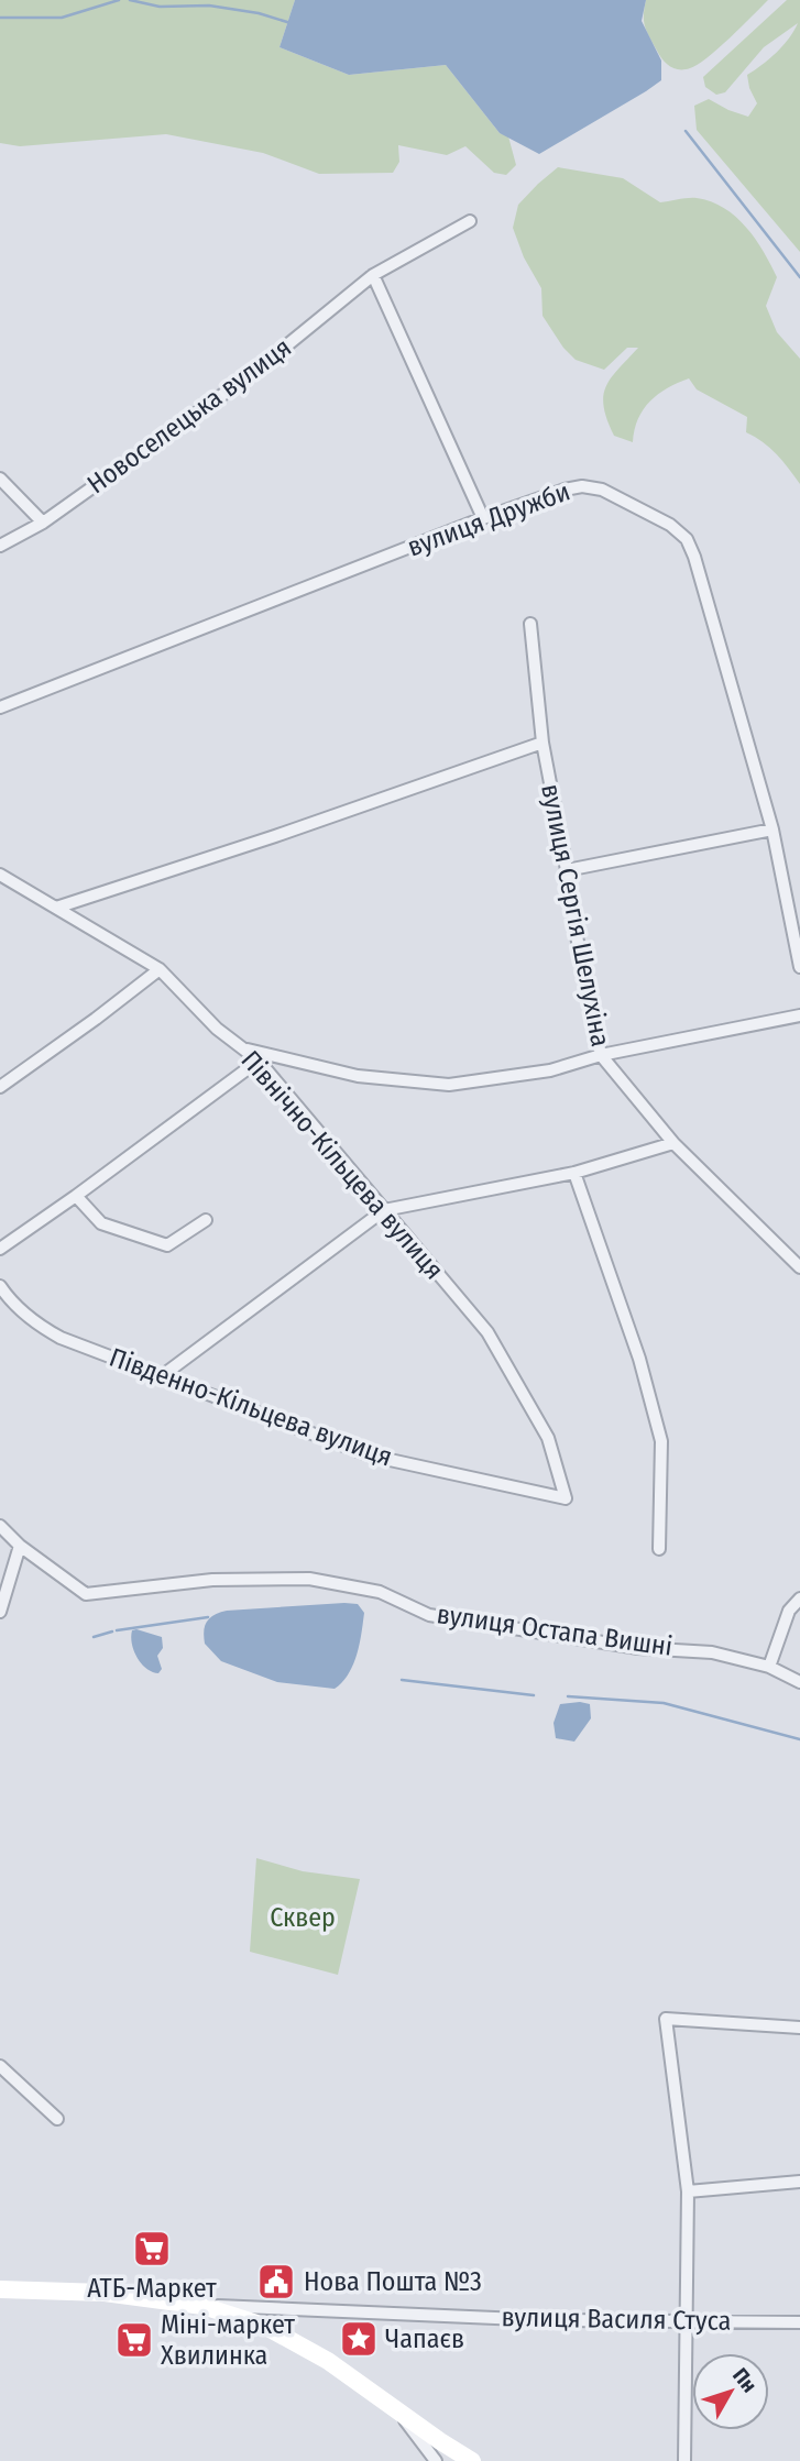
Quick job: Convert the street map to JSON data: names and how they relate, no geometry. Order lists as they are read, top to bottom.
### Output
{
  "streets": {
    "street": [
      "Новоселецька вулиця",
      "вулиця Дружби",
      "вулиця Сергія Шелухіна",
      "Північно-Кільцева вулиця",
      "Південно-Кільцева вулиця",
      "вулиця Остапа Вишні",
      "вулиця Василя Стуса"
    ]
  },
  "crossings": [
    ["Північно-Кільцева вулиця", "Південно-Кільцева вулиця"]
  ],
  "parks": ["Сквер"],
  "places": {
    "supermarket": ["АТБ-Маркет", "Міні-маркет Хвилинка"],
    "public building": ["Нова Пошта №3"],
    "place": ["Чапаєв"]
  },
  "north": "top right"
}
